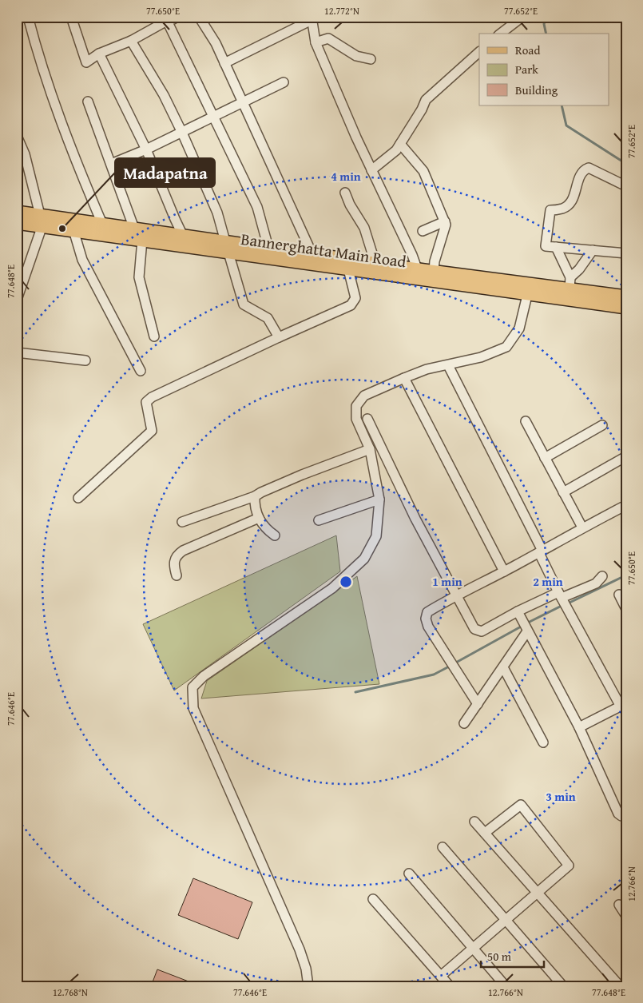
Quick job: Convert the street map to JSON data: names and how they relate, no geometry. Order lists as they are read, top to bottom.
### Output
{
  "streets": {
    "main road": ["Bannerghatta Main Road"]
  },
  "places": ["Madapatna"],
  "legend": ["Road", "Park", "Building"],
  "scale_bar": "50 m",
  "coordinates": [
    "77.650°E",
    "12.772°N",
    "77.652°E",
    "77.648°E",
    "77.646°E",
    "12.766°N",
    "12.768°N"
  ],
  "rings": [
    "4 min",
    "1 min",
    "2 min",
    "3 min"
  ]
}
